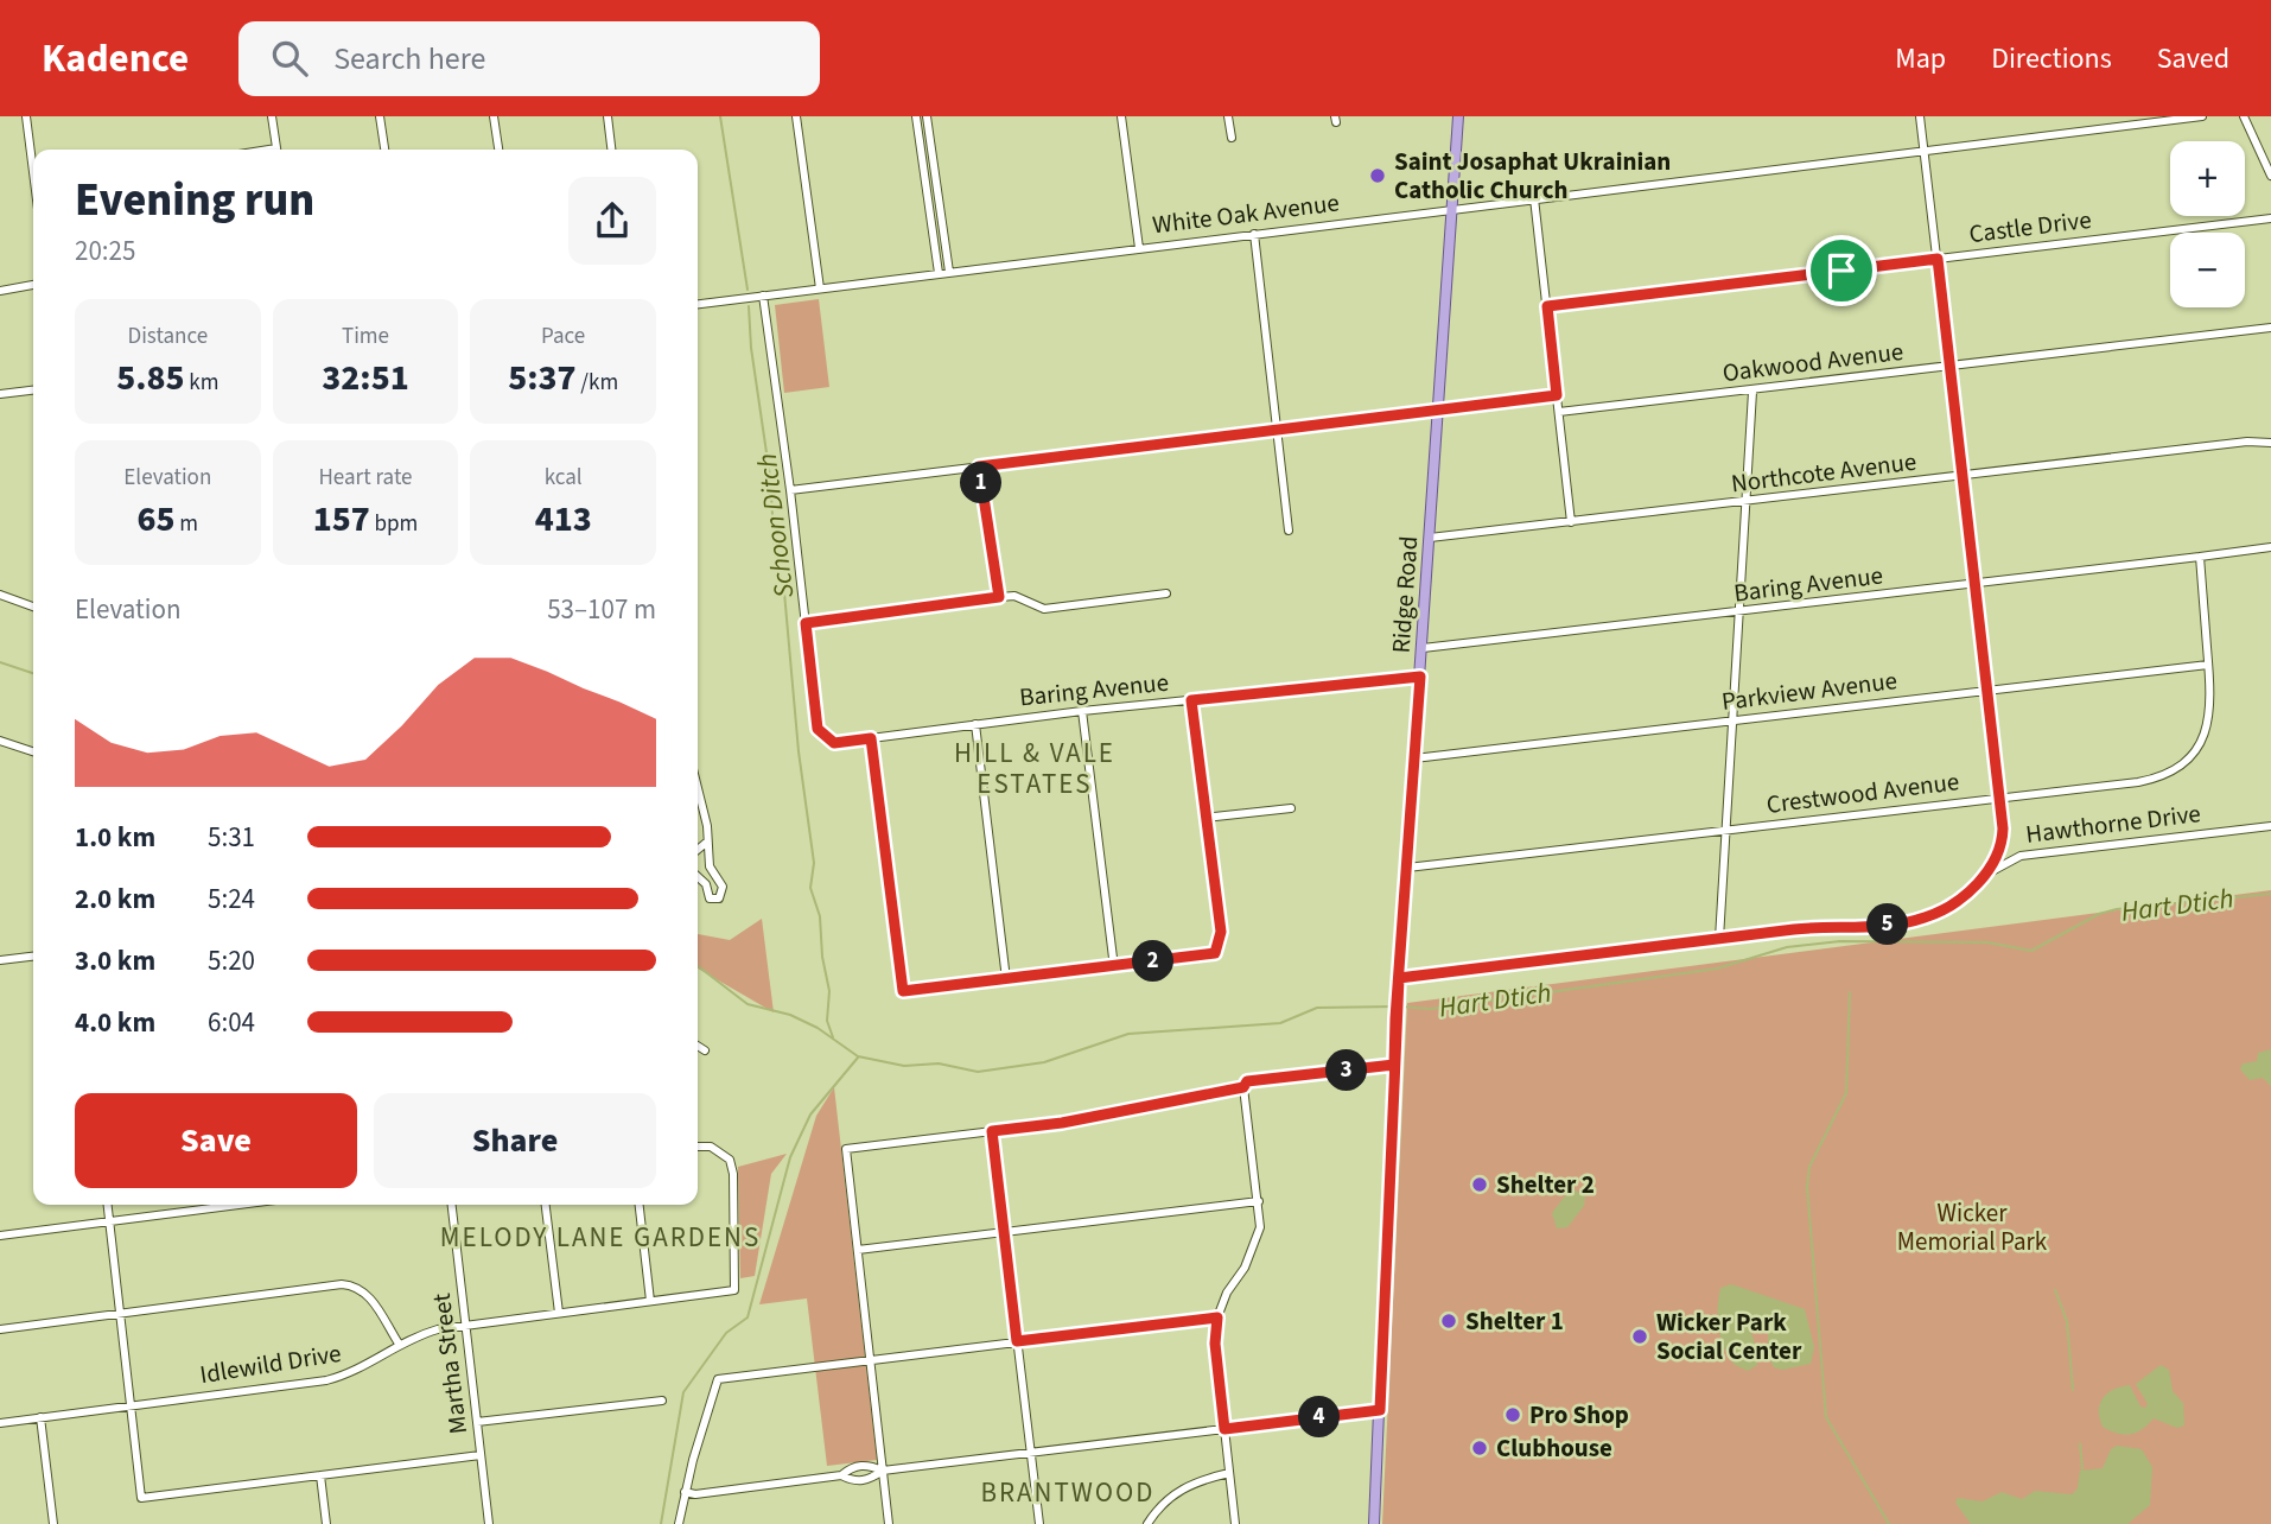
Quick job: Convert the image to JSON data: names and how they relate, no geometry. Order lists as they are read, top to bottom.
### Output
{
  "streets": {
    "main road": ["Ridge Road"],
    "street": [
      "White Oak Avenue",
      "Castle Drive",
      "Oakwood Avenue",
      "Northcote Avenue",
      "Baring Avenue",
      "Parkview Avenue",
      "Crestwood Avenue",
      "Hawthorne Drive",
      "Idlewild Drive",
      "Martha Street"
    ]
  },
  "crossings": [
    ["White Oak Avenue", "Ridge Road"],
    ["Northcote Avenue", "Ridge Road"],
    ["Baring Avenue", "Ridge Road"],
    ["Baring Avenue", "Crestwood Avenue"],
    ["Ridge Road", "Parkview Avenue"],
    ["Ridge Road", "Crestwood Avenue"],
    ["Ridge Road", "Hawthorne Drive"],
    ["Parkview Avenue", "Crestwood Avenue"],
    ["Idlewild Drive", "Martha Street"]
  ],
  "districts": ["HILL & VALE ESTATES", "MELODY LANE GARDENS", "BRANTWOOD"],
  "water": ["Schoon Ditch", "Hart Dtich"],
  "parks": ["Wicker Memorial Park"],
  "places": [
    "Saint Josaphat Ukrainian Catholic Church",
    "Shelter 2",
    "Shelter 1",
    "Wicker Park Social Center",
    "Pro Shop",
    "Clubhouse"
  ],
  "page": {
    "header": "Kadence",
    "search": "Search here",
    "nav": ["Map", "Directions", "Saved"],
    "map_buttons": ["+", "−"],
    "heading": ["Evening run", "20:25"],
    "stats": [
      ["Distance", "5.85 km"],
      ["Time", "32:51"],
      ["Pace", "5:37 /km"],
      ["Elevation", "65 m"],
      ["Heart rate", "157 bpm"],
      ["kcal", "413"]
    ],
    "pins": [
      "1",
      "5",
      "2",
      "3",
      "4"
    ],
    "chart": ["Elevation", "53–107 m"],
    "list": [
      {
        "name": "1.0 km",
        "note": "5:31"
      },
      {
        "name": "2.0 km",
        "note": "5:24"
      },
      {
        "name": "3.0 km",
        "note": "5:20"
      },
      {
        "name": "4.0 km",
        "note": "6:04"
      }
    ],
    "buttons": ["Save", "Share"]
  }
}
